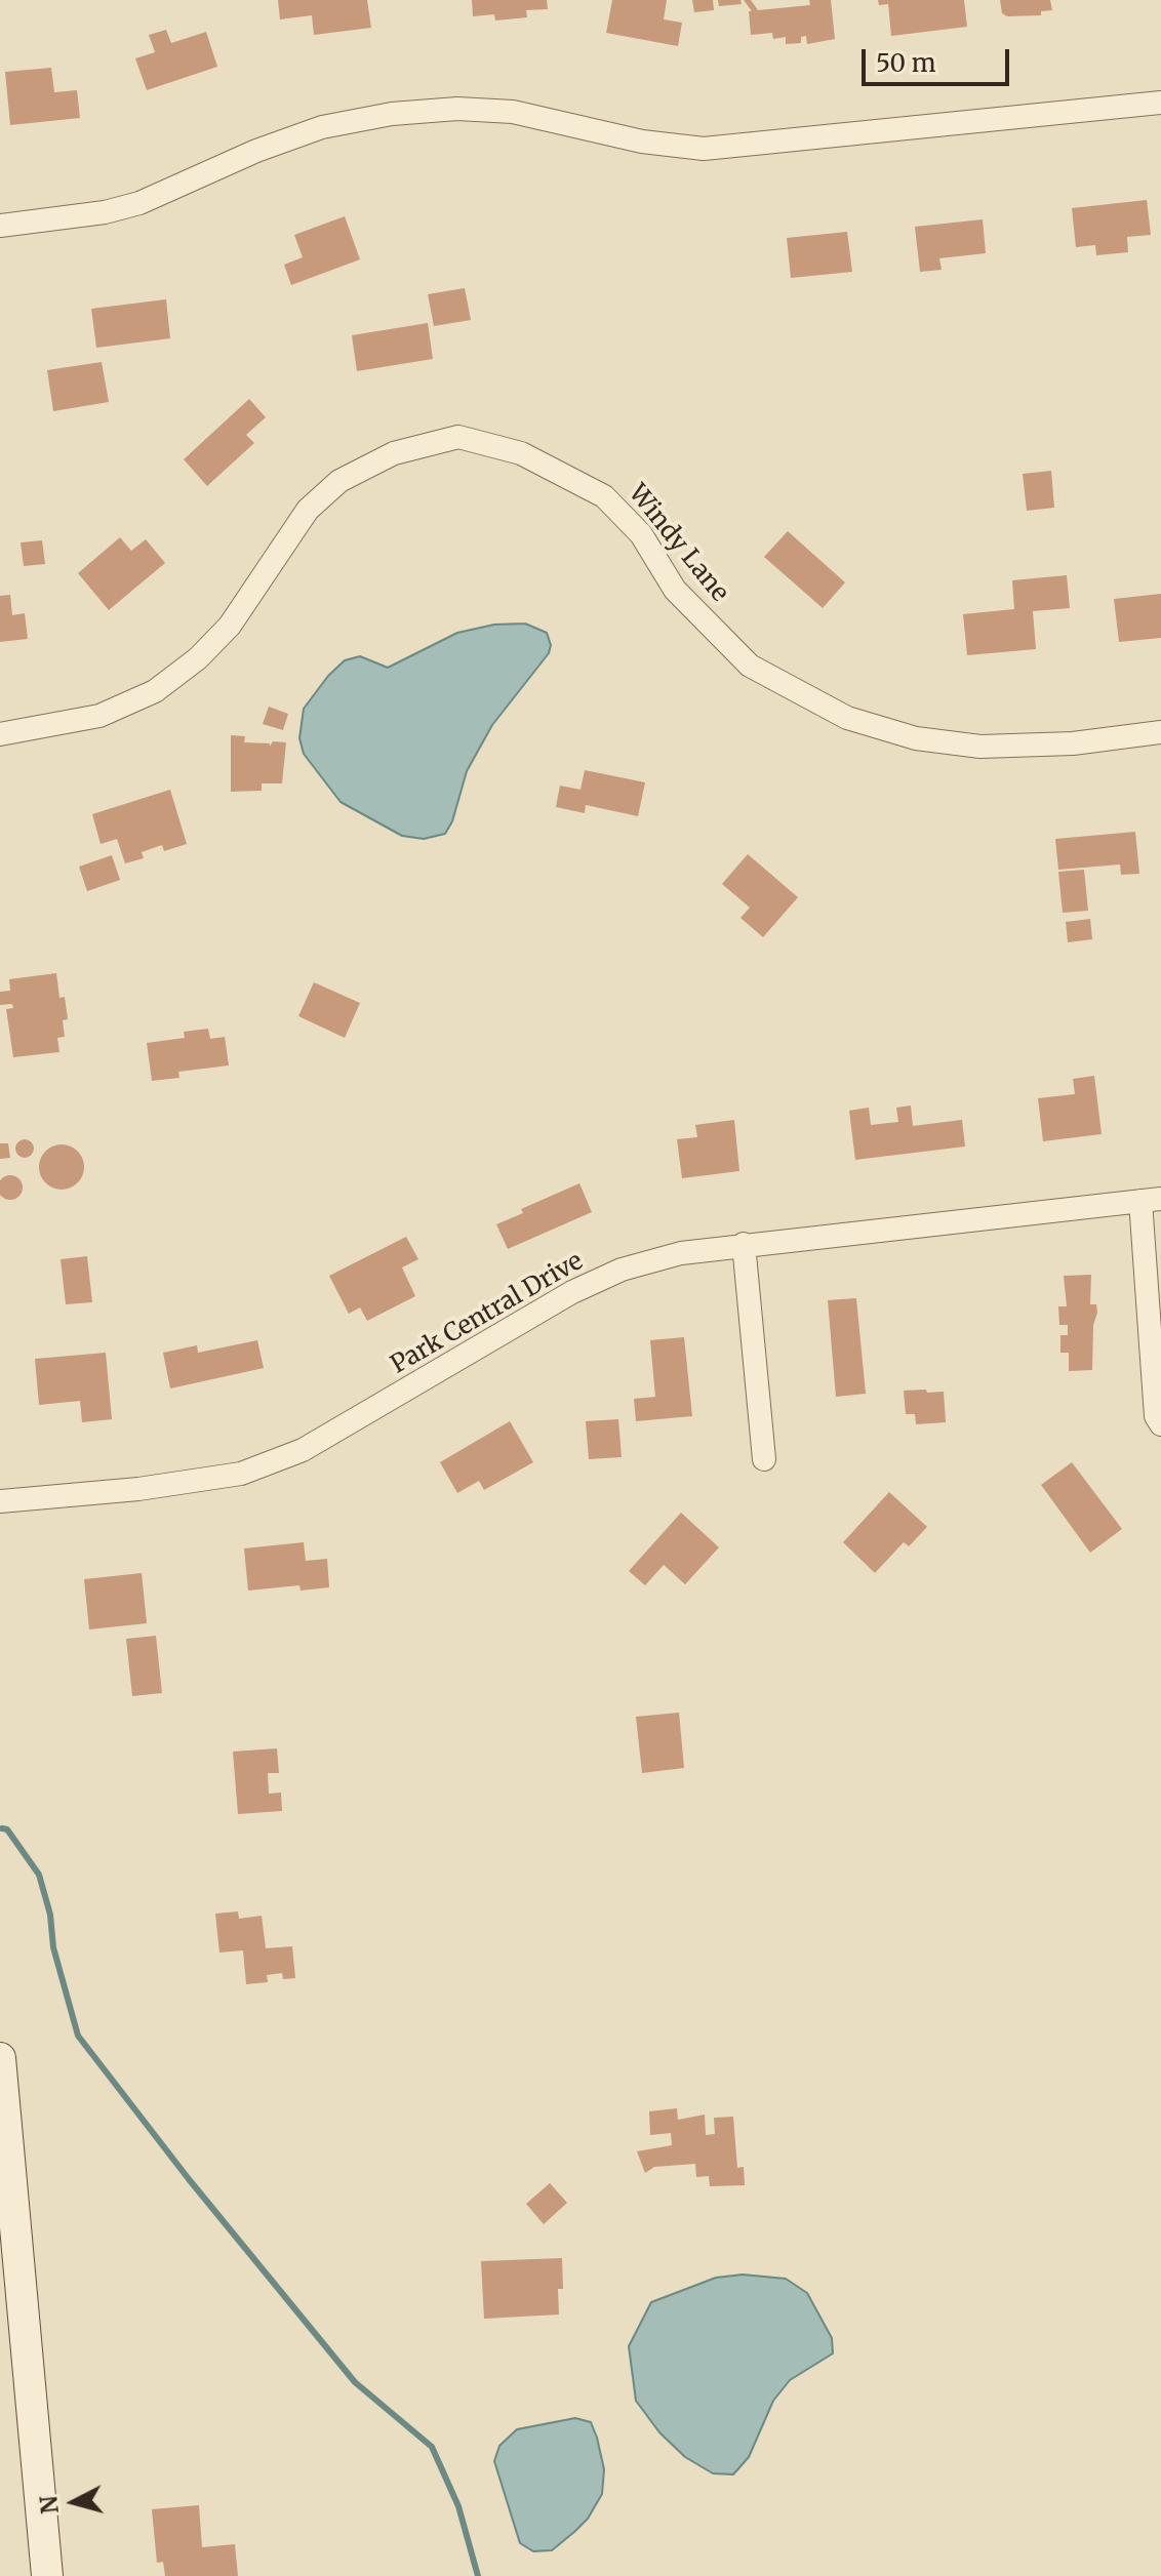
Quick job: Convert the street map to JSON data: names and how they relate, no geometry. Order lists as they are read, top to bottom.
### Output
{
  "streets": {
    "street": ["Windy Lane", "Park Central Drive"]
  },
  "scale_bar": "50 m",
  "north": "left"
}
